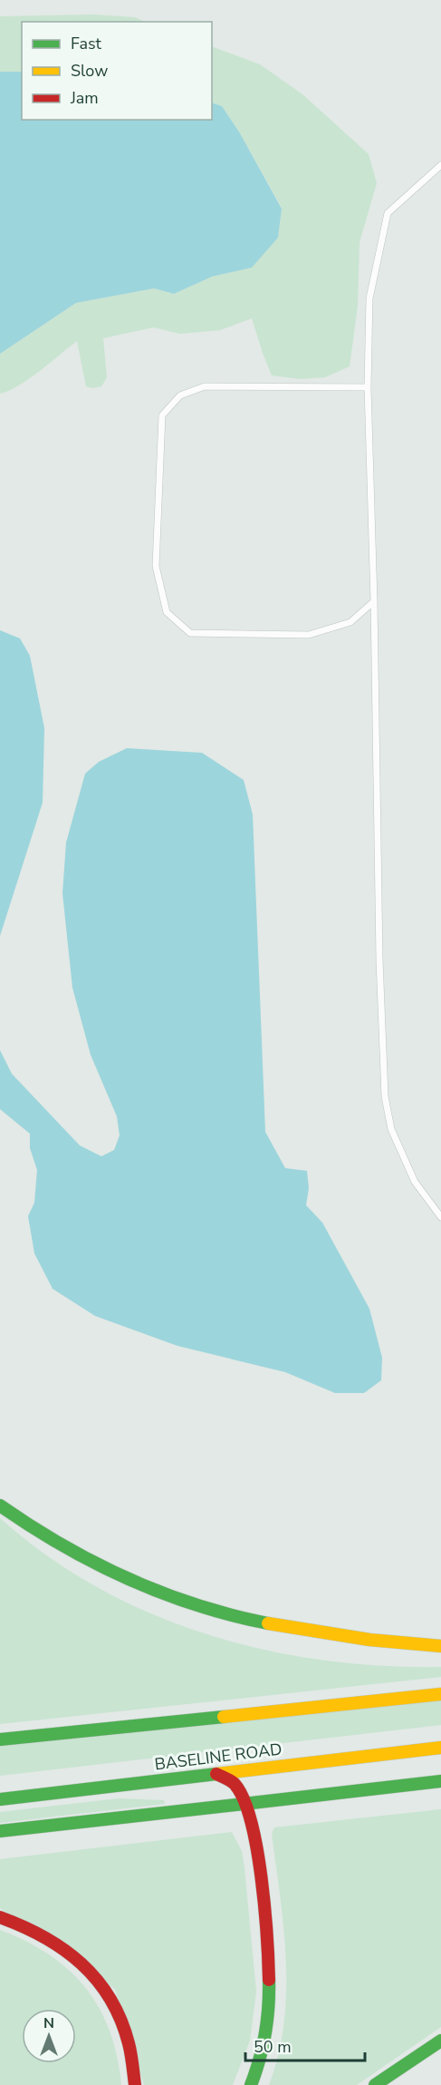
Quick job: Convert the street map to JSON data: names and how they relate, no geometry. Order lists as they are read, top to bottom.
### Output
{
  "streets": {
    "main road": ["BASELINE ROAD"]
  },
  "legend": ["Fast", "Slow", "Jam"],
  "scale_bar": "50 m",
  "north": "top"
}
